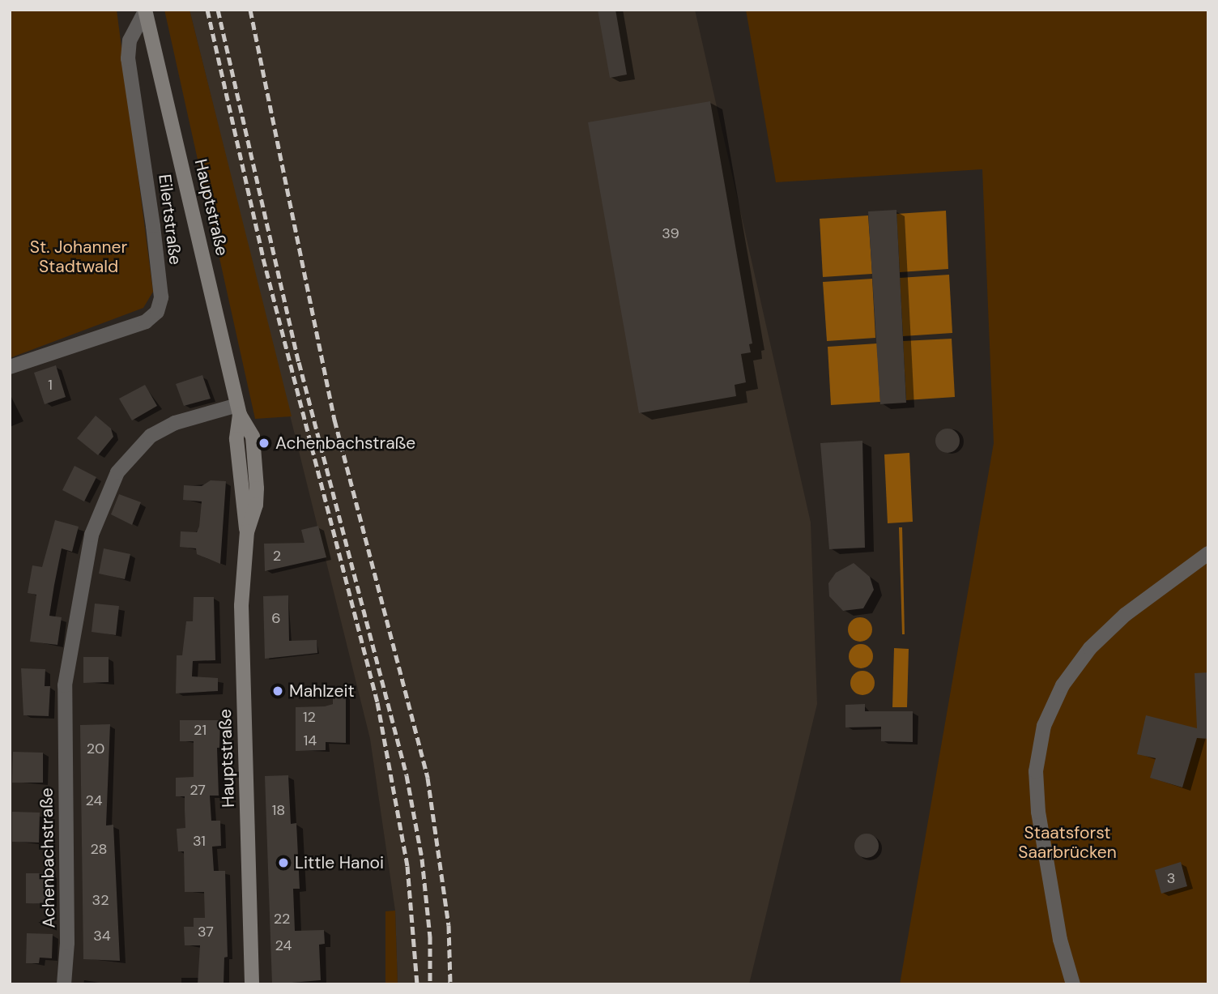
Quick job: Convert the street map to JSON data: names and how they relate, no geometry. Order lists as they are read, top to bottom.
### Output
{
  "streets": {
    "main road": ["Hauptstraße"],
    "street": ["Eilertstraße", "Achenbachstraße"]
  },
  "crossings": [
    ["Hauptstraße", "Eilertstraße"],
    ["Hauptstraße", "Achenbachstraße"]
  ],
  "parks": ["St. Johanner Stadtwald", "Staatsforst Saarbrücken"],
  "places": ["Achenbachstraße", "Mahlzeit", "Little Hanoi"],
  "house_numbers": [
    "39",
    "1",
    "2",
    "6",
    "12",
    "21",
    "14",
    "20",
    "27",
    "24",
    "18",
    "31",
    "28",
    "3",
    "32",
    "22",
    "37",
    "34",
    "24"
  ]
}
